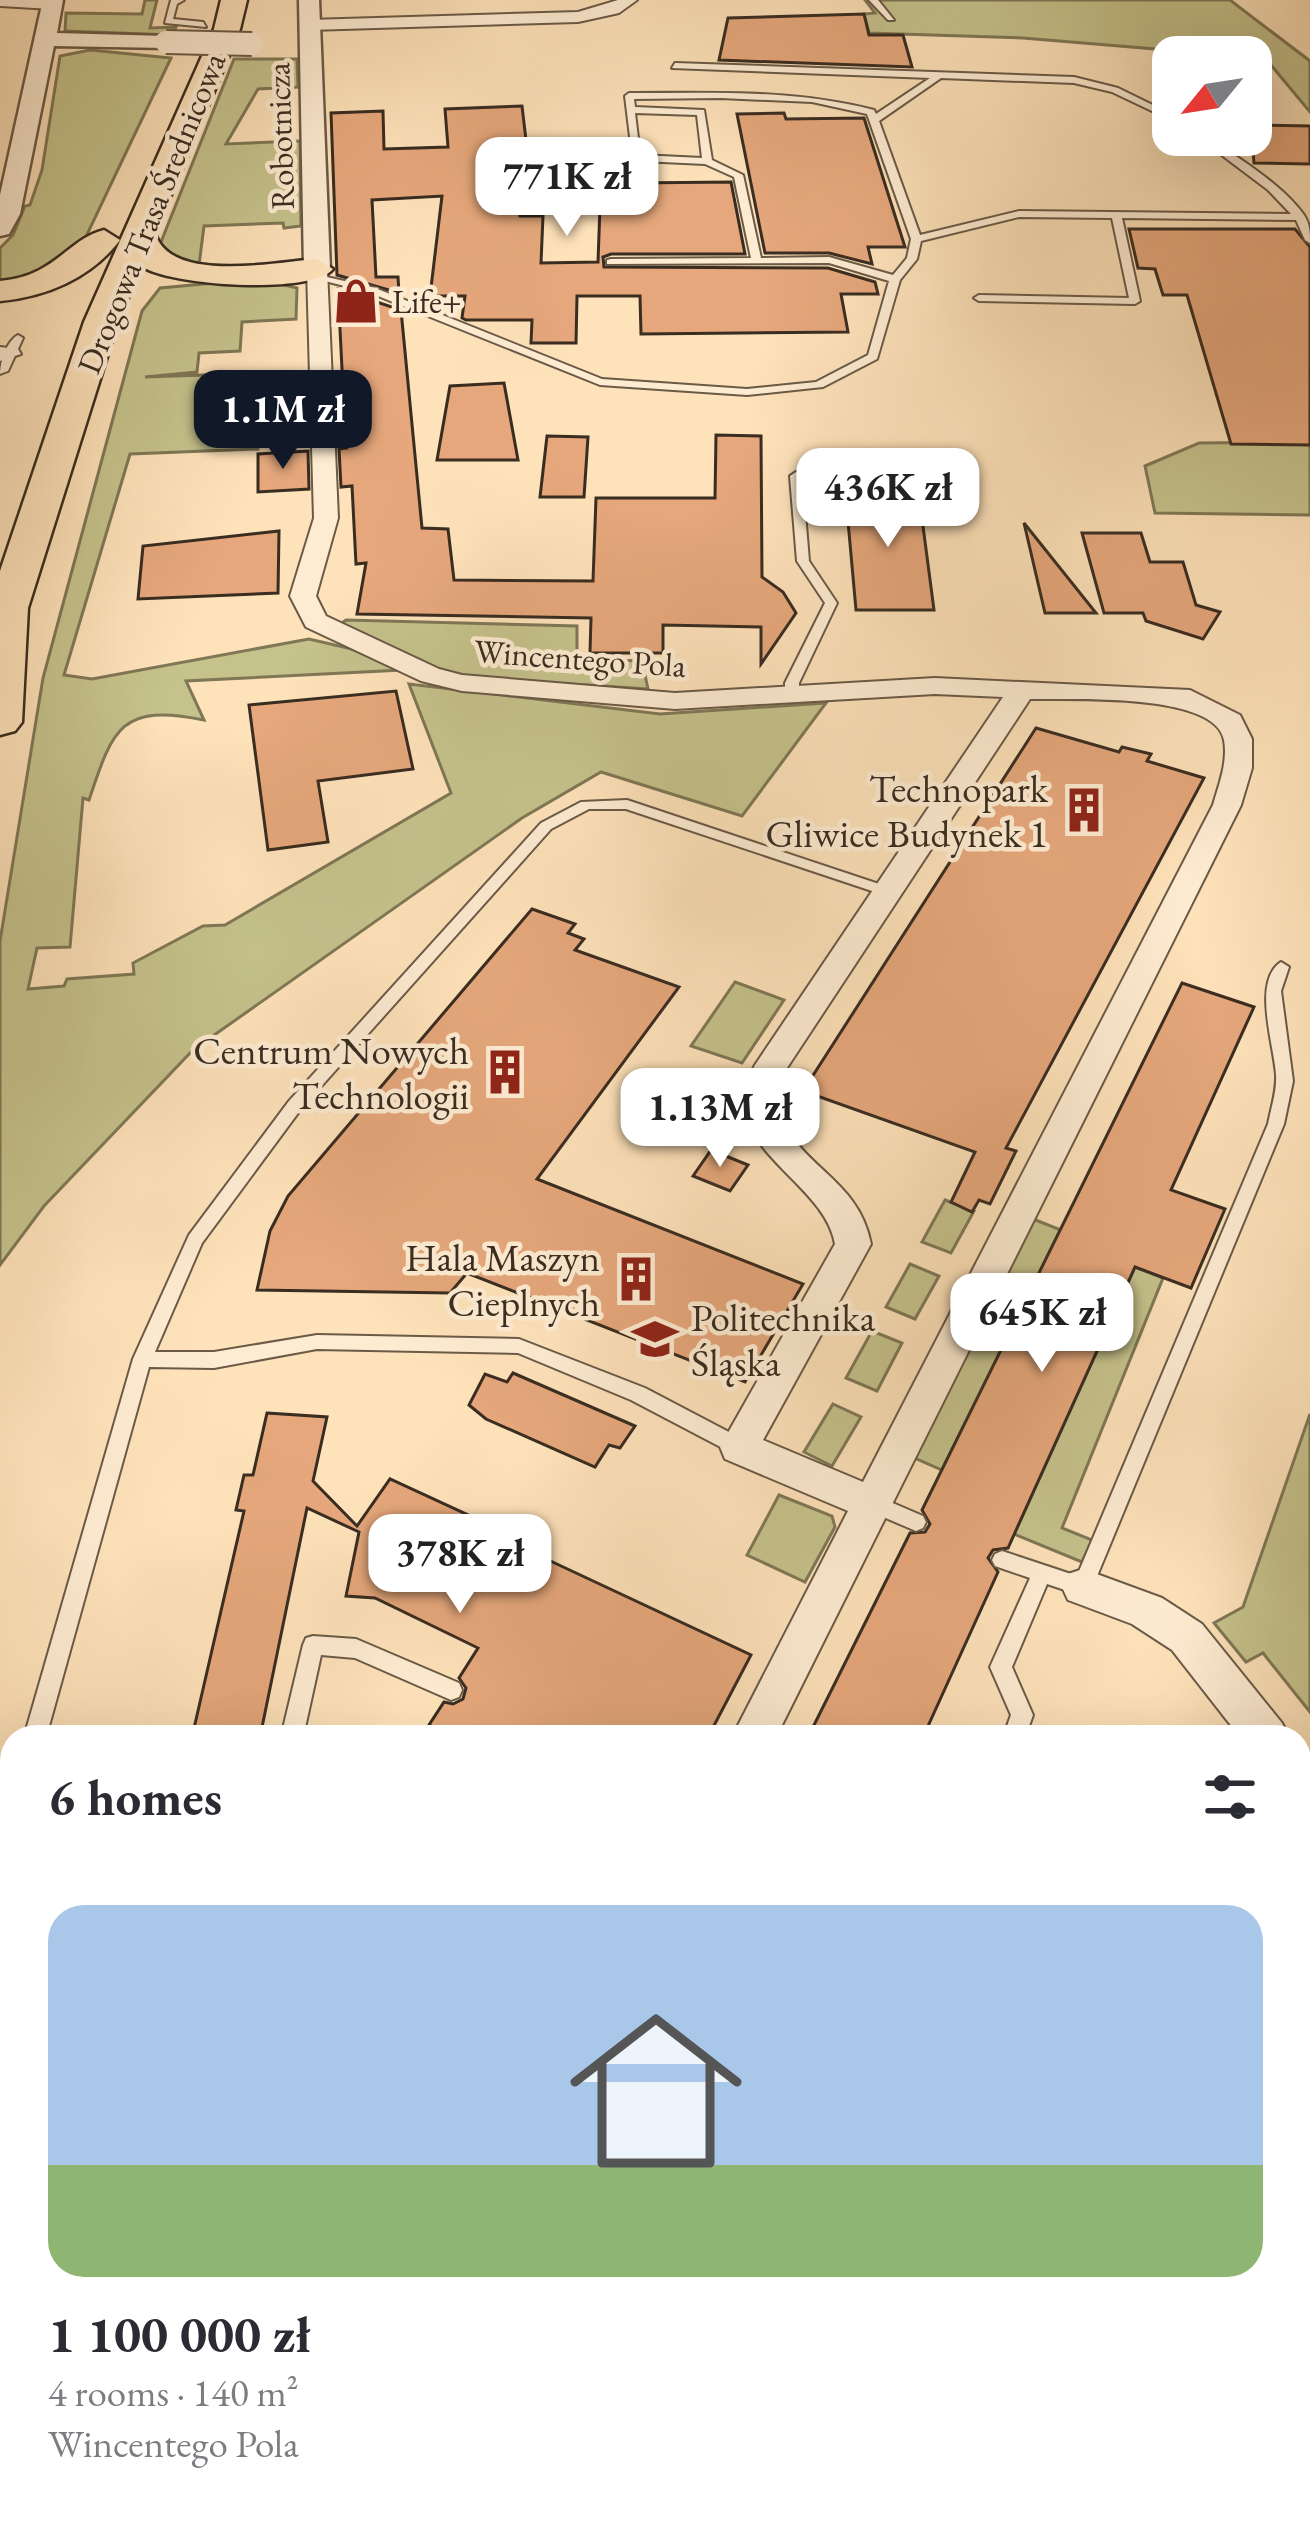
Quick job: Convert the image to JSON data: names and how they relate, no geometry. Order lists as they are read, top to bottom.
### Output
{
  "streets": {
    "main road": ["Drogowa Trasa Średnicowa"],
    "street": ["Robotnicza", "Wincentego Pola"]
  },
  "crossings": [
    ["Robotnicza", "Wincentego Pola"]
  ],
  "places": {
    "shop": ["Life+"],
    "building": ["Technopark Gliwice Budynek 1", "Centrum Nowych Technologii", "Hala Maszyn Cieplnych"],
    "school or university": ["Politechnika Śląska"]
  },
  "north": "bottom left",
  "page": {
    "price": [
      "771K zł",
      "1.1M zł",
      "436K zł",
      "1.13M zł",
      "645K zł",
      "378K zł"
    ],
    "heading": "6 homes",
    "list": [
      {
        "name": "1 100 000 zł",
        "note": "4 rooms · 140 m² · Wincentego Pola"
      }
    ]
  }
}
